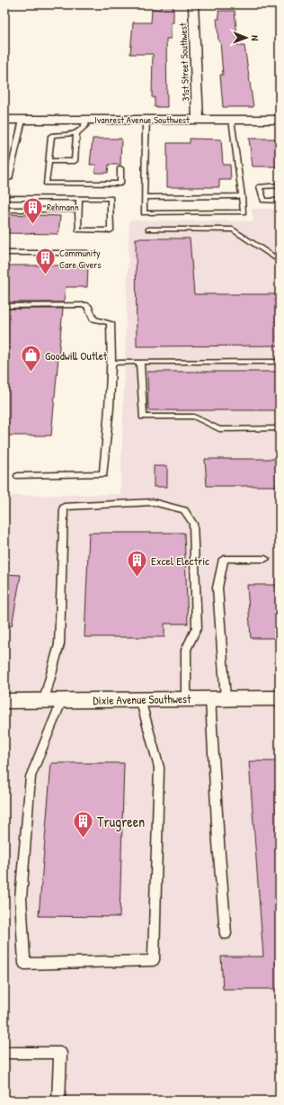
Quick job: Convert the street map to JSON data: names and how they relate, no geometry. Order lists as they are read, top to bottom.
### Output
{
  "streets": {
    "street": ["31st Street Southwest", "Ivanrest Avenue Southwest", "Dixie Avenue Southwest"]
  },
  "crossings": [
    ["31st Street Southwest", "Ivanrest Avenue Southwest"]
  ],
  "places": {
    "building": [
      "Rehmann",
      "Community Care Givers",
      "Excel Electric",
      "Trugreen"
    ],
    "shop": ["Goodwill Outlet"]
  },
  "north": "right"
}
